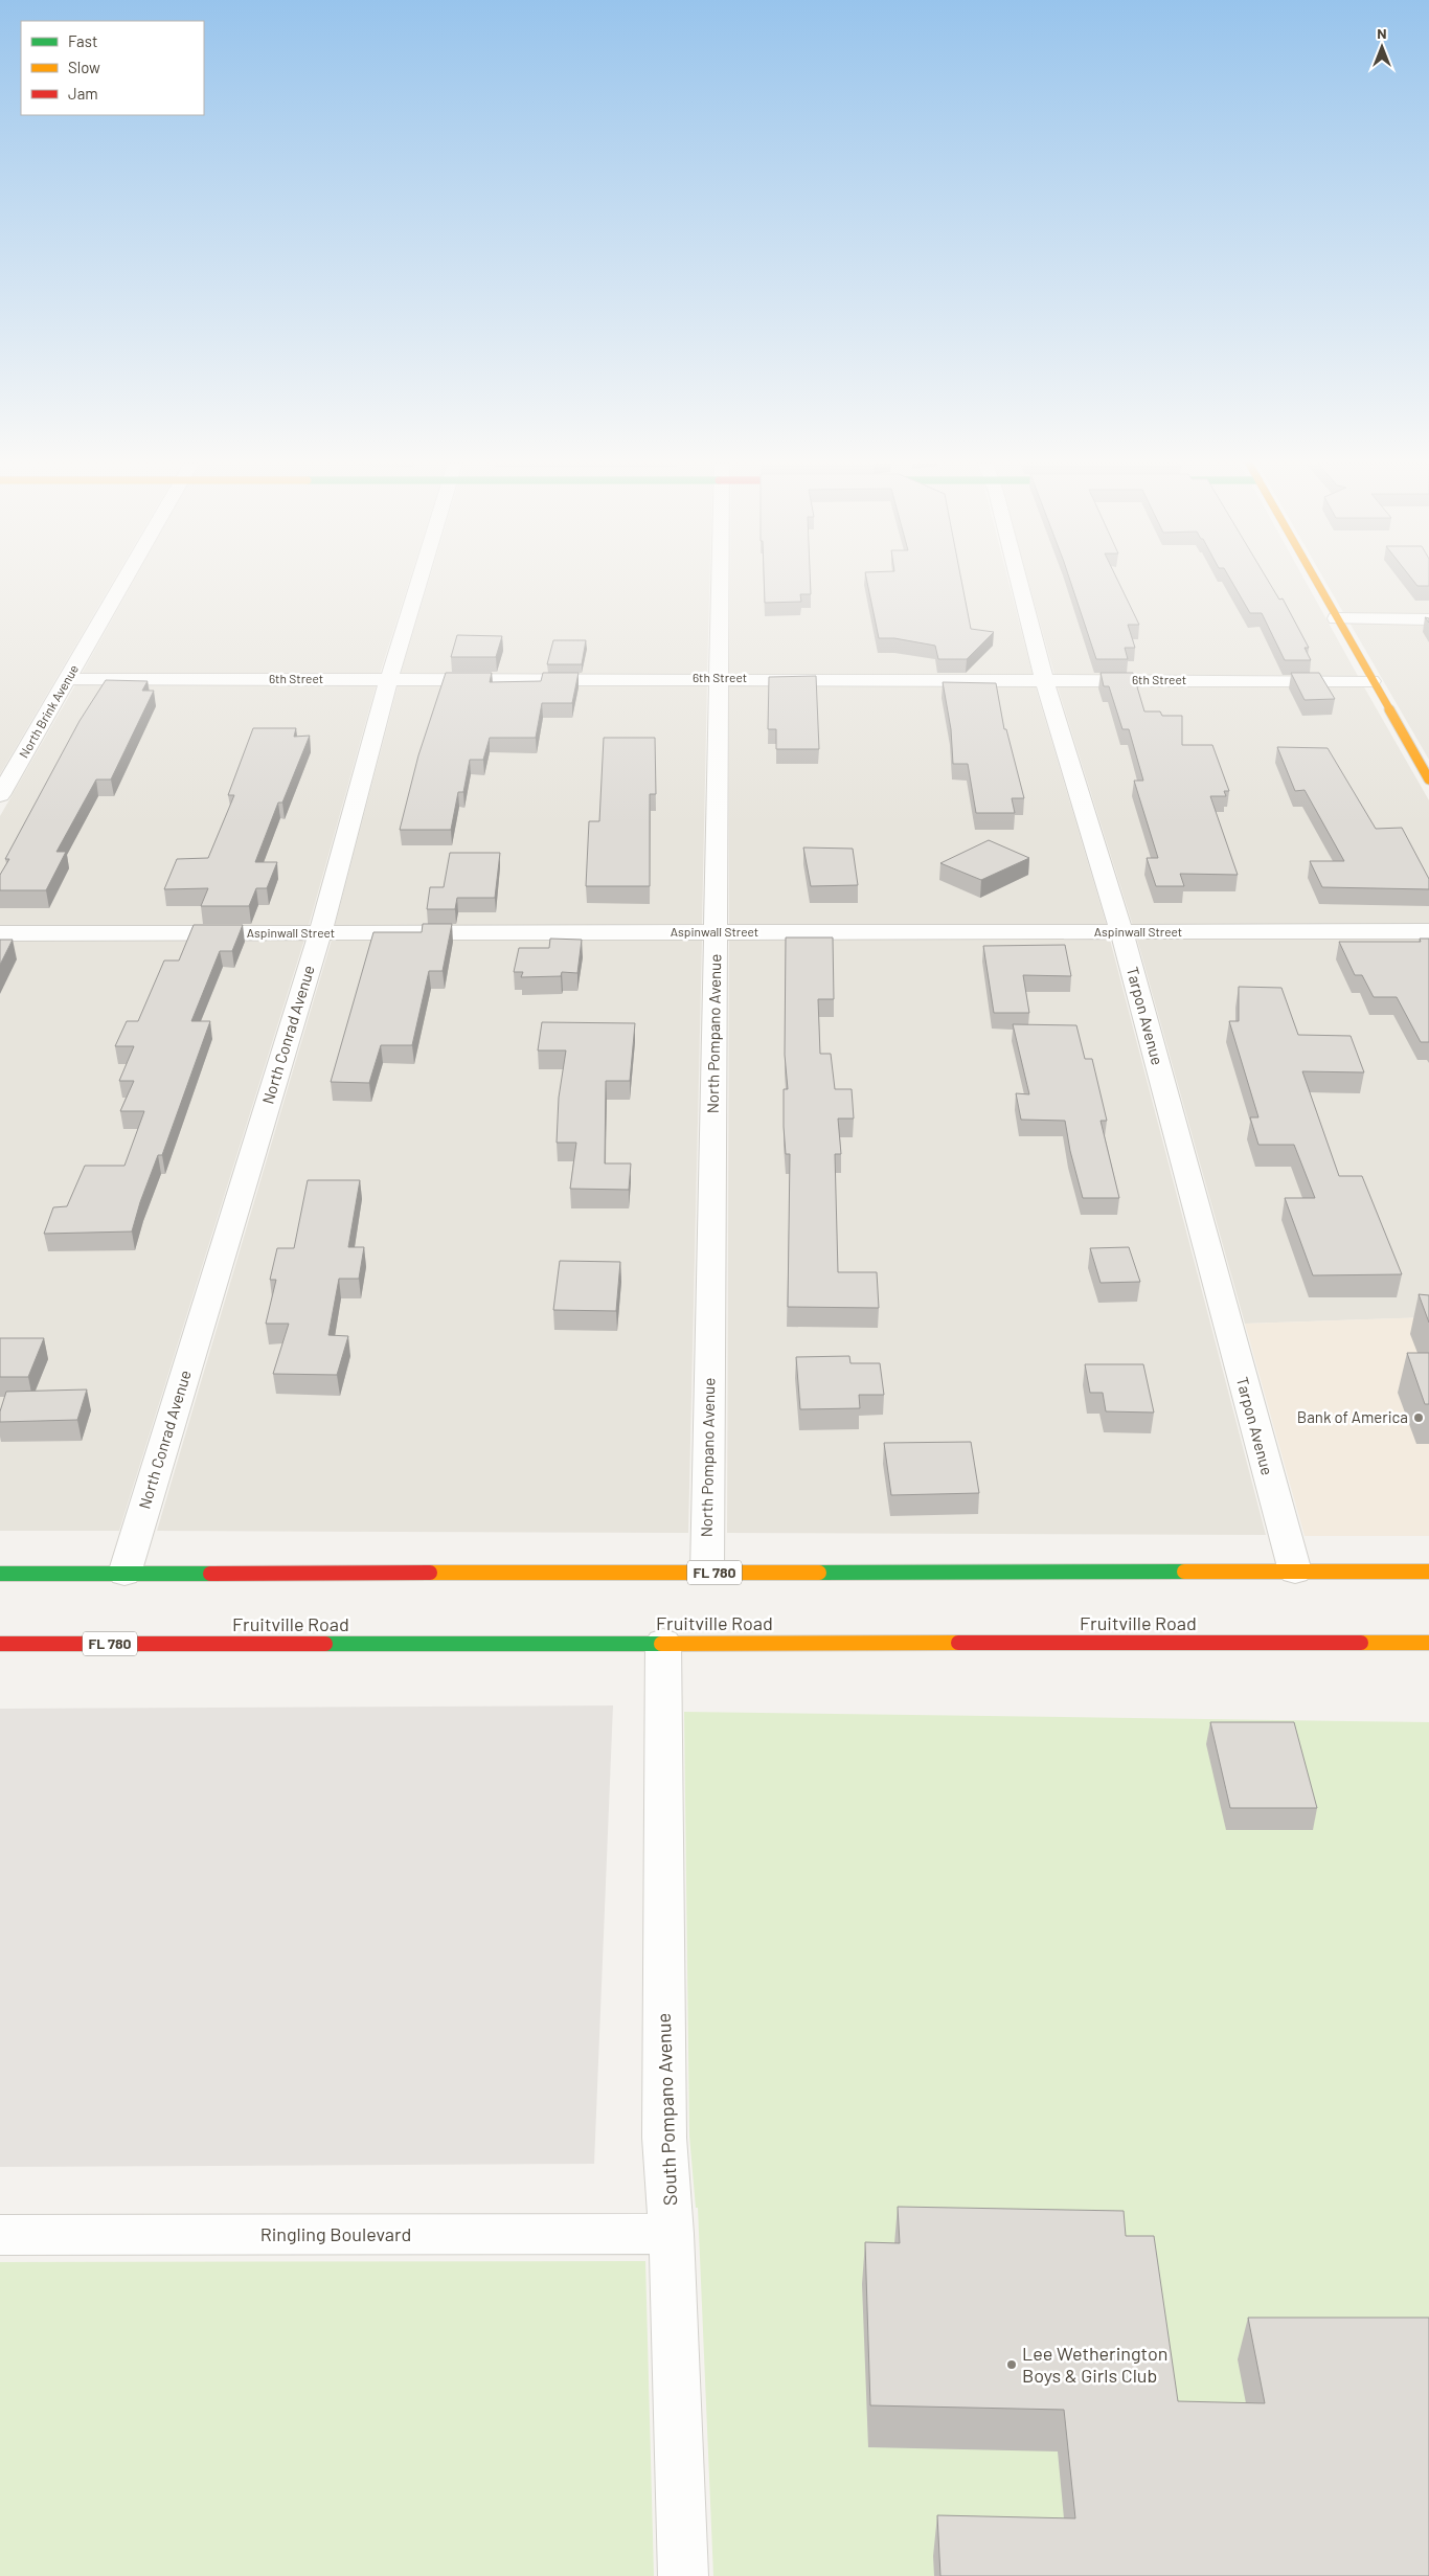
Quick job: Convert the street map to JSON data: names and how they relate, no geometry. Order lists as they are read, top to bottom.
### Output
{
  "streets": {
    "street": [
      "6th Street",
      "North Brink Avenue",
      "Aspinwall Street",
      "Tarpon Avenue",
      "North Pompano Avenue",
      "North Conrad Avenue",
      "FL 780",
      "Fruitville Road",
      "South Pompano Avenue",
      "Ringling Boulevard"
    ]
  },
  "crossings": [
    ["6th Street", "North Brink Avenue"],
    ["6th Street", "Tarpon Avenue"],
    ["6th Street", "North Pompano Avenue"],
    ["6th Street", "North Conrad Avenue"],
    ["Aspinwall Street", "Tarpon Avenue"],
    ["Aspinwall Street", "North Pompano Avenue"],
    ["Aspinwall Street", "North Conrad Avenue"],
    ["Tarpon Avenue", "FL 780"],
    ["North Pompano Avenue", "FL 780"],
    ["North Conrad Avenue", "FL 780"],
    ["Fruitville Road", "South Pompano Avenue"],
    ["South Pompano Avenue", "Ringling Boulevard"]
  ],
  "places": ["Bank of America", "Lee Wetherington Boys & Girls Club"],
  "legend": ["Fast", "Slow", "Jam"],
  "north": "top"
}
